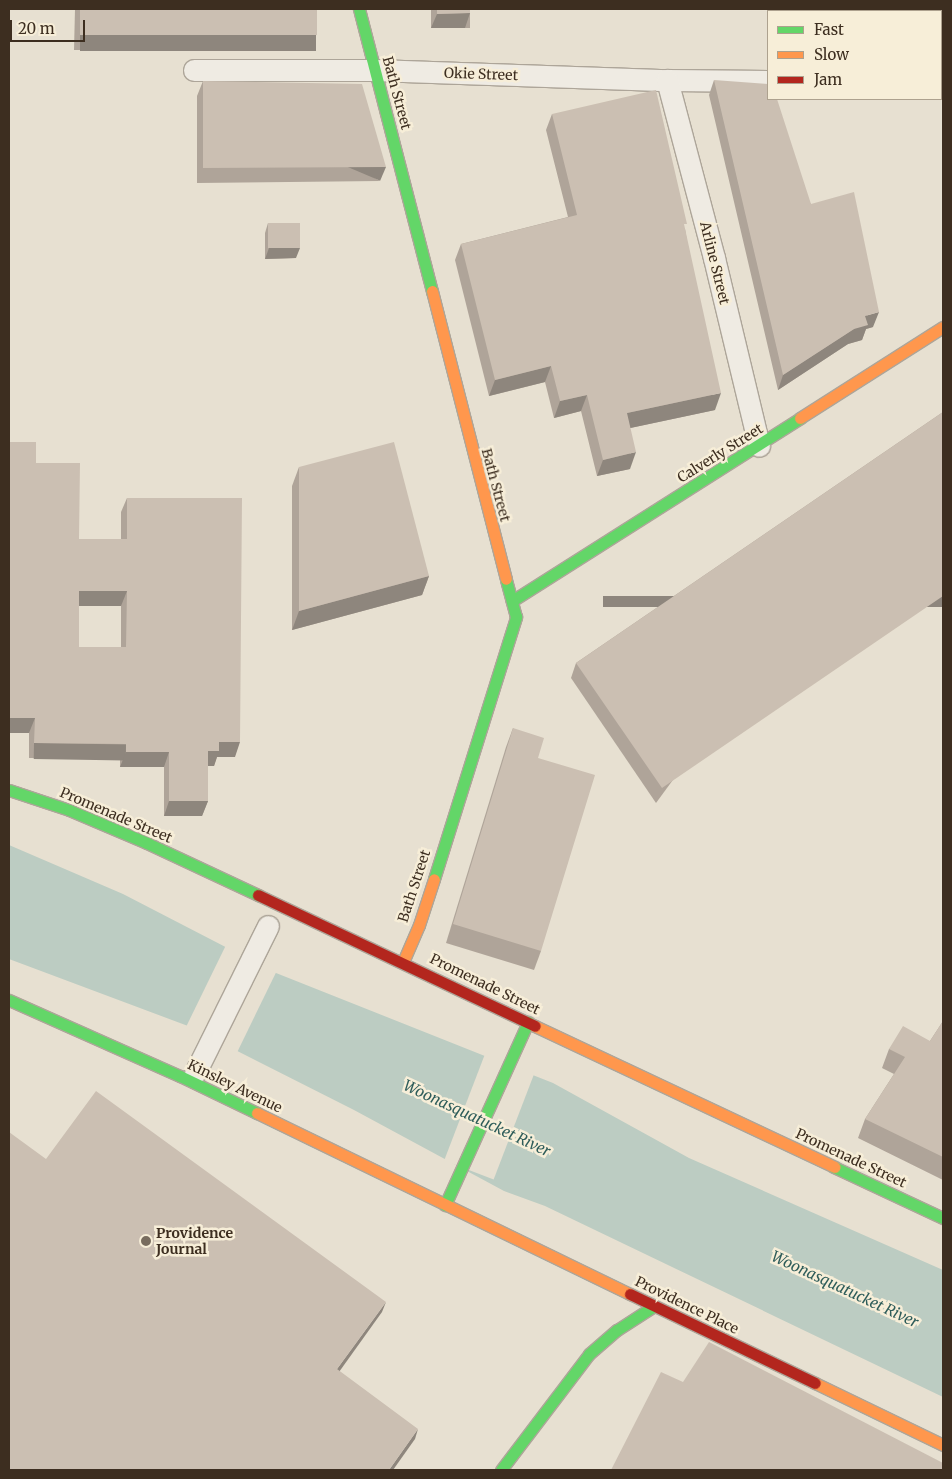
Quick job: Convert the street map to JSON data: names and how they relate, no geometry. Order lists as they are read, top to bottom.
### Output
{
  "streets": {
    "main road": [
      "Bath Street",
      "Calverly Street",
      "Promenade Street",
      "Kinsley Avenue",
      "Providence Place"
    ],
    "street": ["Okie Street", "Arline Street"]
  },
  "crossings": [
    ["Okie Street", "Bath Street"],
    ["Okie Street", "Arline Street"],
    ["Bath Street", "Calverly Street"],
    ["Bath Street", "Promenade Street"],
    ["Arline Street", "Calverly Street"],
    ["Kinsley Avenue", "Providence Place"]
  ],
  "water": ["Woonasquatucket River"],
  "places": ["Providence Journal"],
  "legend": ["Fast", "Slow", "Jam"],
  "scale_bar": "20 m"
}
